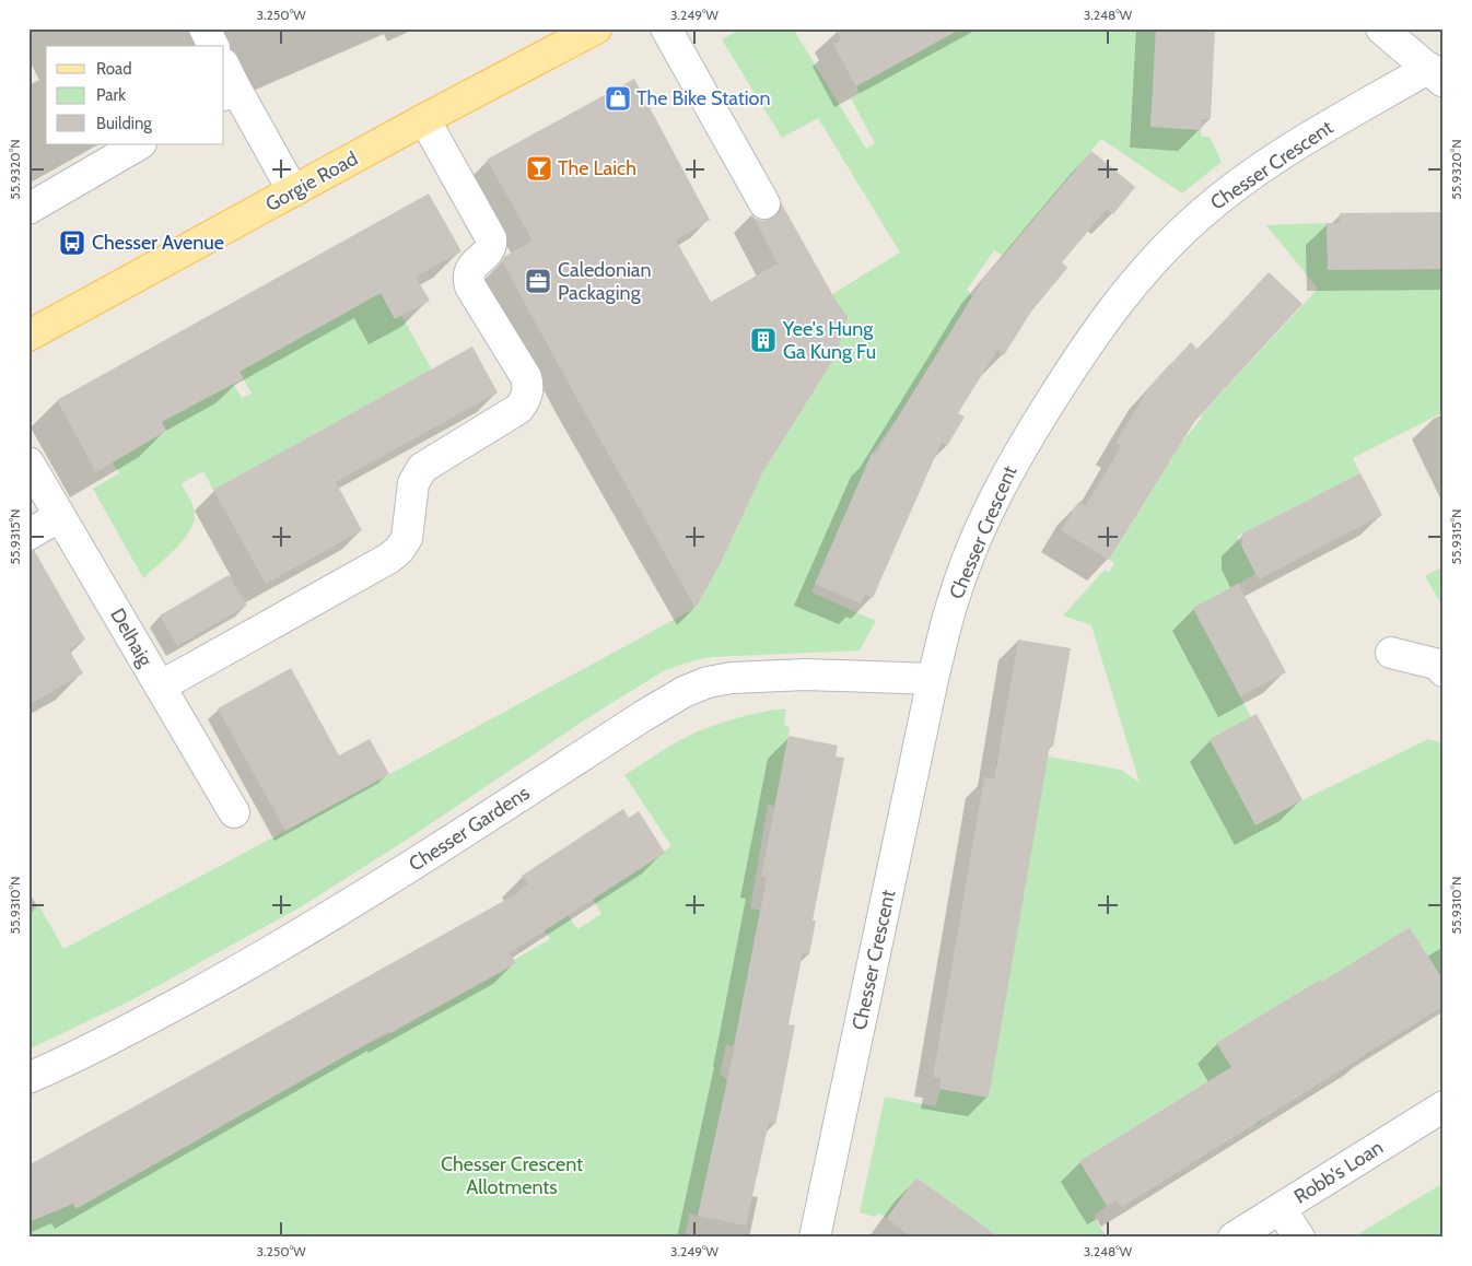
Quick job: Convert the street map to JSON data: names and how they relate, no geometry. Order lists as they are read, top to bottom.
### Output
{
  "streets": {
    "main road": ["Gorgie Road"],
    "street": [
      "Chesser Crescent",
      "Delhaig",
      "Chesser Gardens",
      "Robb's Loan"
    ]
  },
  "crossings": [
    ["Chesser Crescent", "Chesser Gardens"]
  ],
  "parks": ["Chesser Crescent Allotments"],
  "places": {
    "shop": ["The Bike Station"],
    "bar": ["The Laich"],
    "bus stop": ["Chesser Avenue"],
    "office": ["Caledonian Packaging"],
    "building": ["Yee's Hung Ga Kung Fu"]
  },
  "legend": ["Road", "Park", "Building"],
  "coordinates": [
    "3.250°W",
    "3.249°W",
    "3.248°W",
    "55.9320°N",
    "55.9315°N",
    "55.9310°N"
  ]
}
